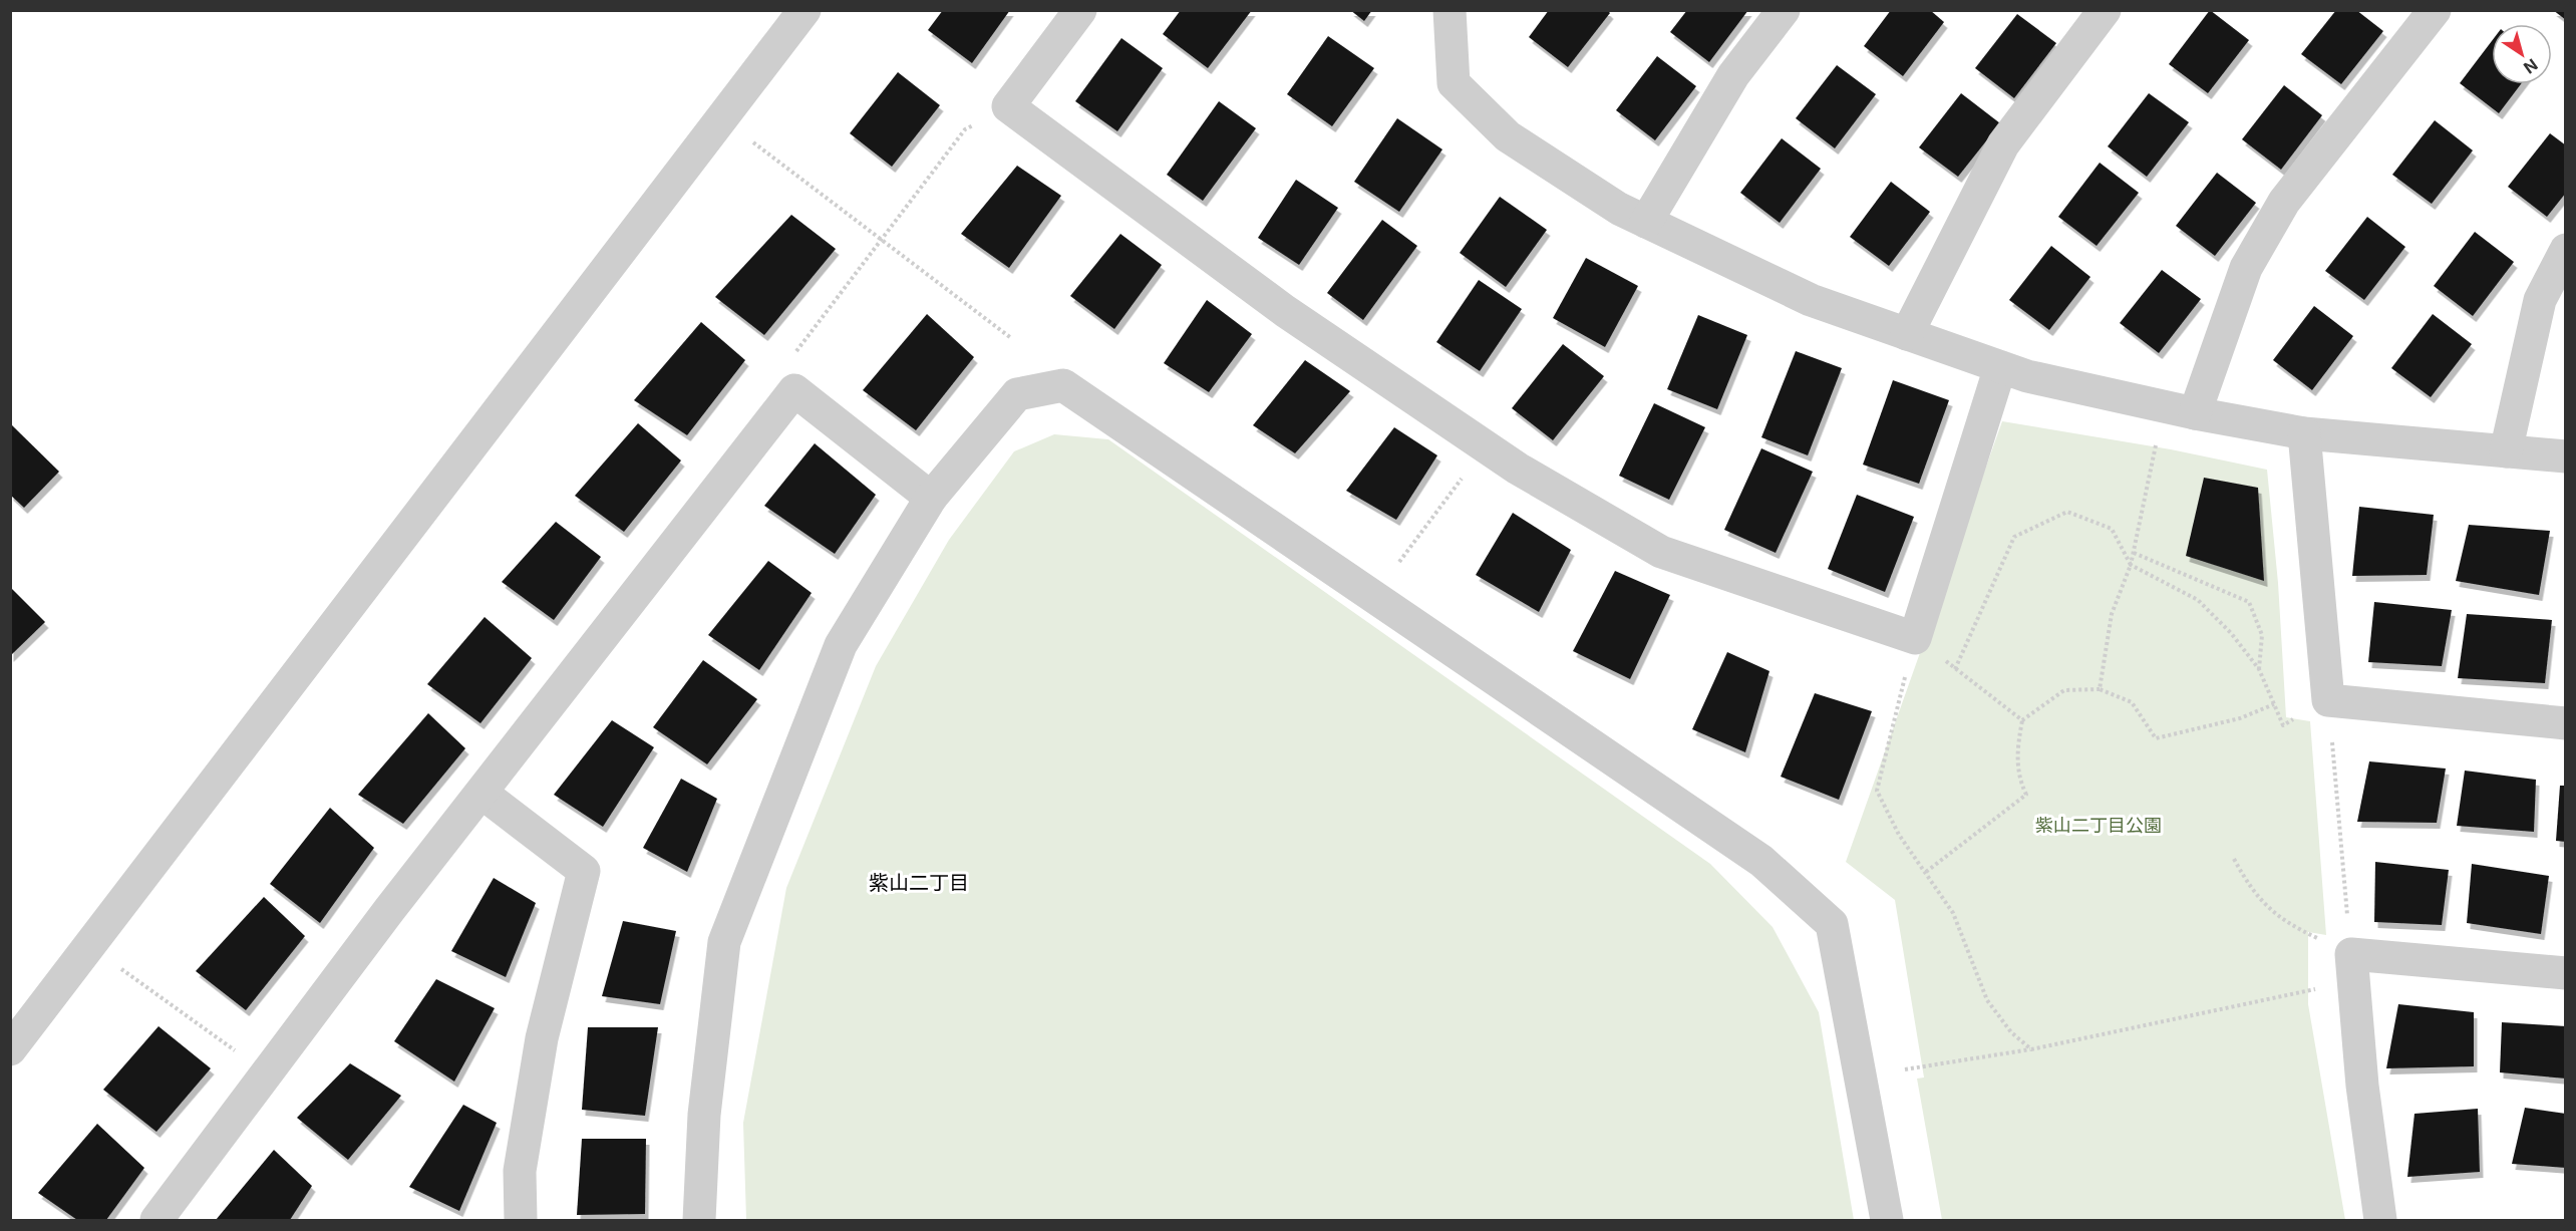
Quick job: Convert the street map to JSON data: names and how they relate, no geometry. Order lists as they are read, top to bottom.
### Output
{
  "districts": ["紫山二丁目"],
  "parks": ["紫山二丁目公園"],
  "north": "bottom right"
}
